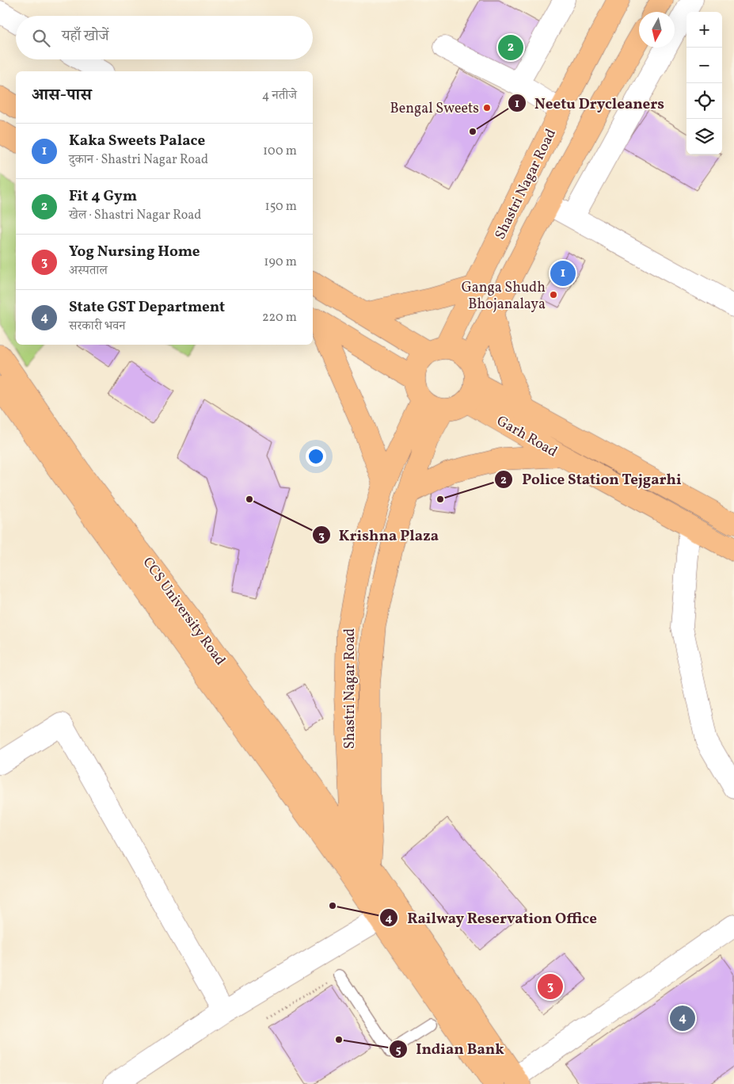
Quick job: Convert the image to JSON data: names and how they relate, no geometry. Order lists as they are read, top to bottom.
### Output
{
  "streets": {
    "main road": ["Shastri Nagar Road", "Garh Road", "CCS University Road"]
  },
  "crossings": [
    ["Shastri Nagar Road", "Garh Road"],
    ["Shastri Nagar Road", "CCS University Road"]
  ],
  "places": [
    "Bengal Sweets",
    "Neetu Drycleaners",
    "Ganga Shudh Bhojanalaya",
    "Krishna Plaza",
    "Police Station Tejgarhi",
    "Railway Reservation Office",
    "Indian Bank"
  ],
  "north": "bottom",
  "page": {
    "map_buttons": ["+", "−"],
    "search": "यहाँ खोजें",
    "pins": [
      "2",
      "1",
      "3",
      "4"
    ],
    "heading": ["आस-पास", "4 नतीजे"],
    "list": [
      {
        "mark": "1",
        "name": "Kaka Sweets Palace",
        "note": "दुकान · Shastri Nagar Road",
        "value": "100 m"
      },
      {
        "mark": "2",
        "name": "Fit 4 Gym",
        "note": "खेल · Shastri Nagar Road",
        "value": "150 m"
      },
      {
        "mark": "3",
        "name": "Yog Nursing Home",
        "note": "अस्पताल",
        "value": "190 m"
      },
      {
        "mark": "4",
        "name": "State GST Department",
        "note": "सरकारी भवन",
        "value": "220 m"
      }
    ]
  }
}
